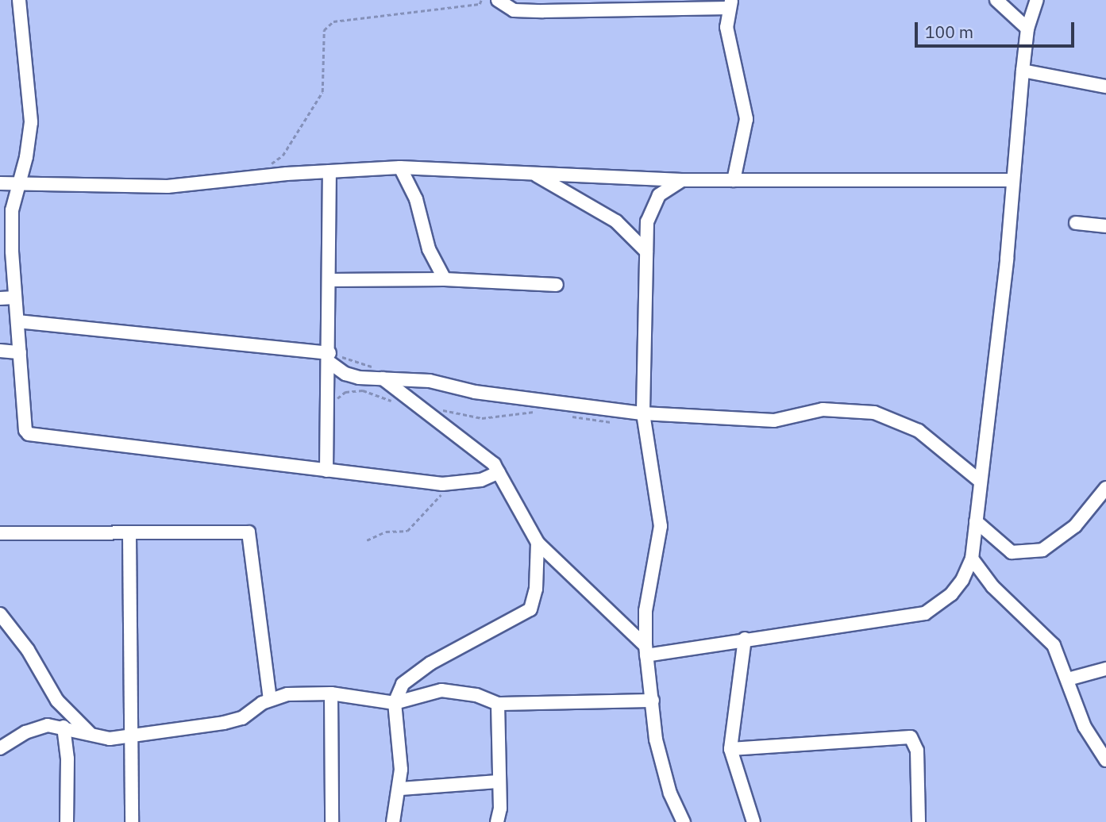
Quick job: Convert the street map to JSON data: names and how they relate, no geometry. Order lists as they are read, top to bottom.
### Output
{
  "scale_bar": "100 m"
}
